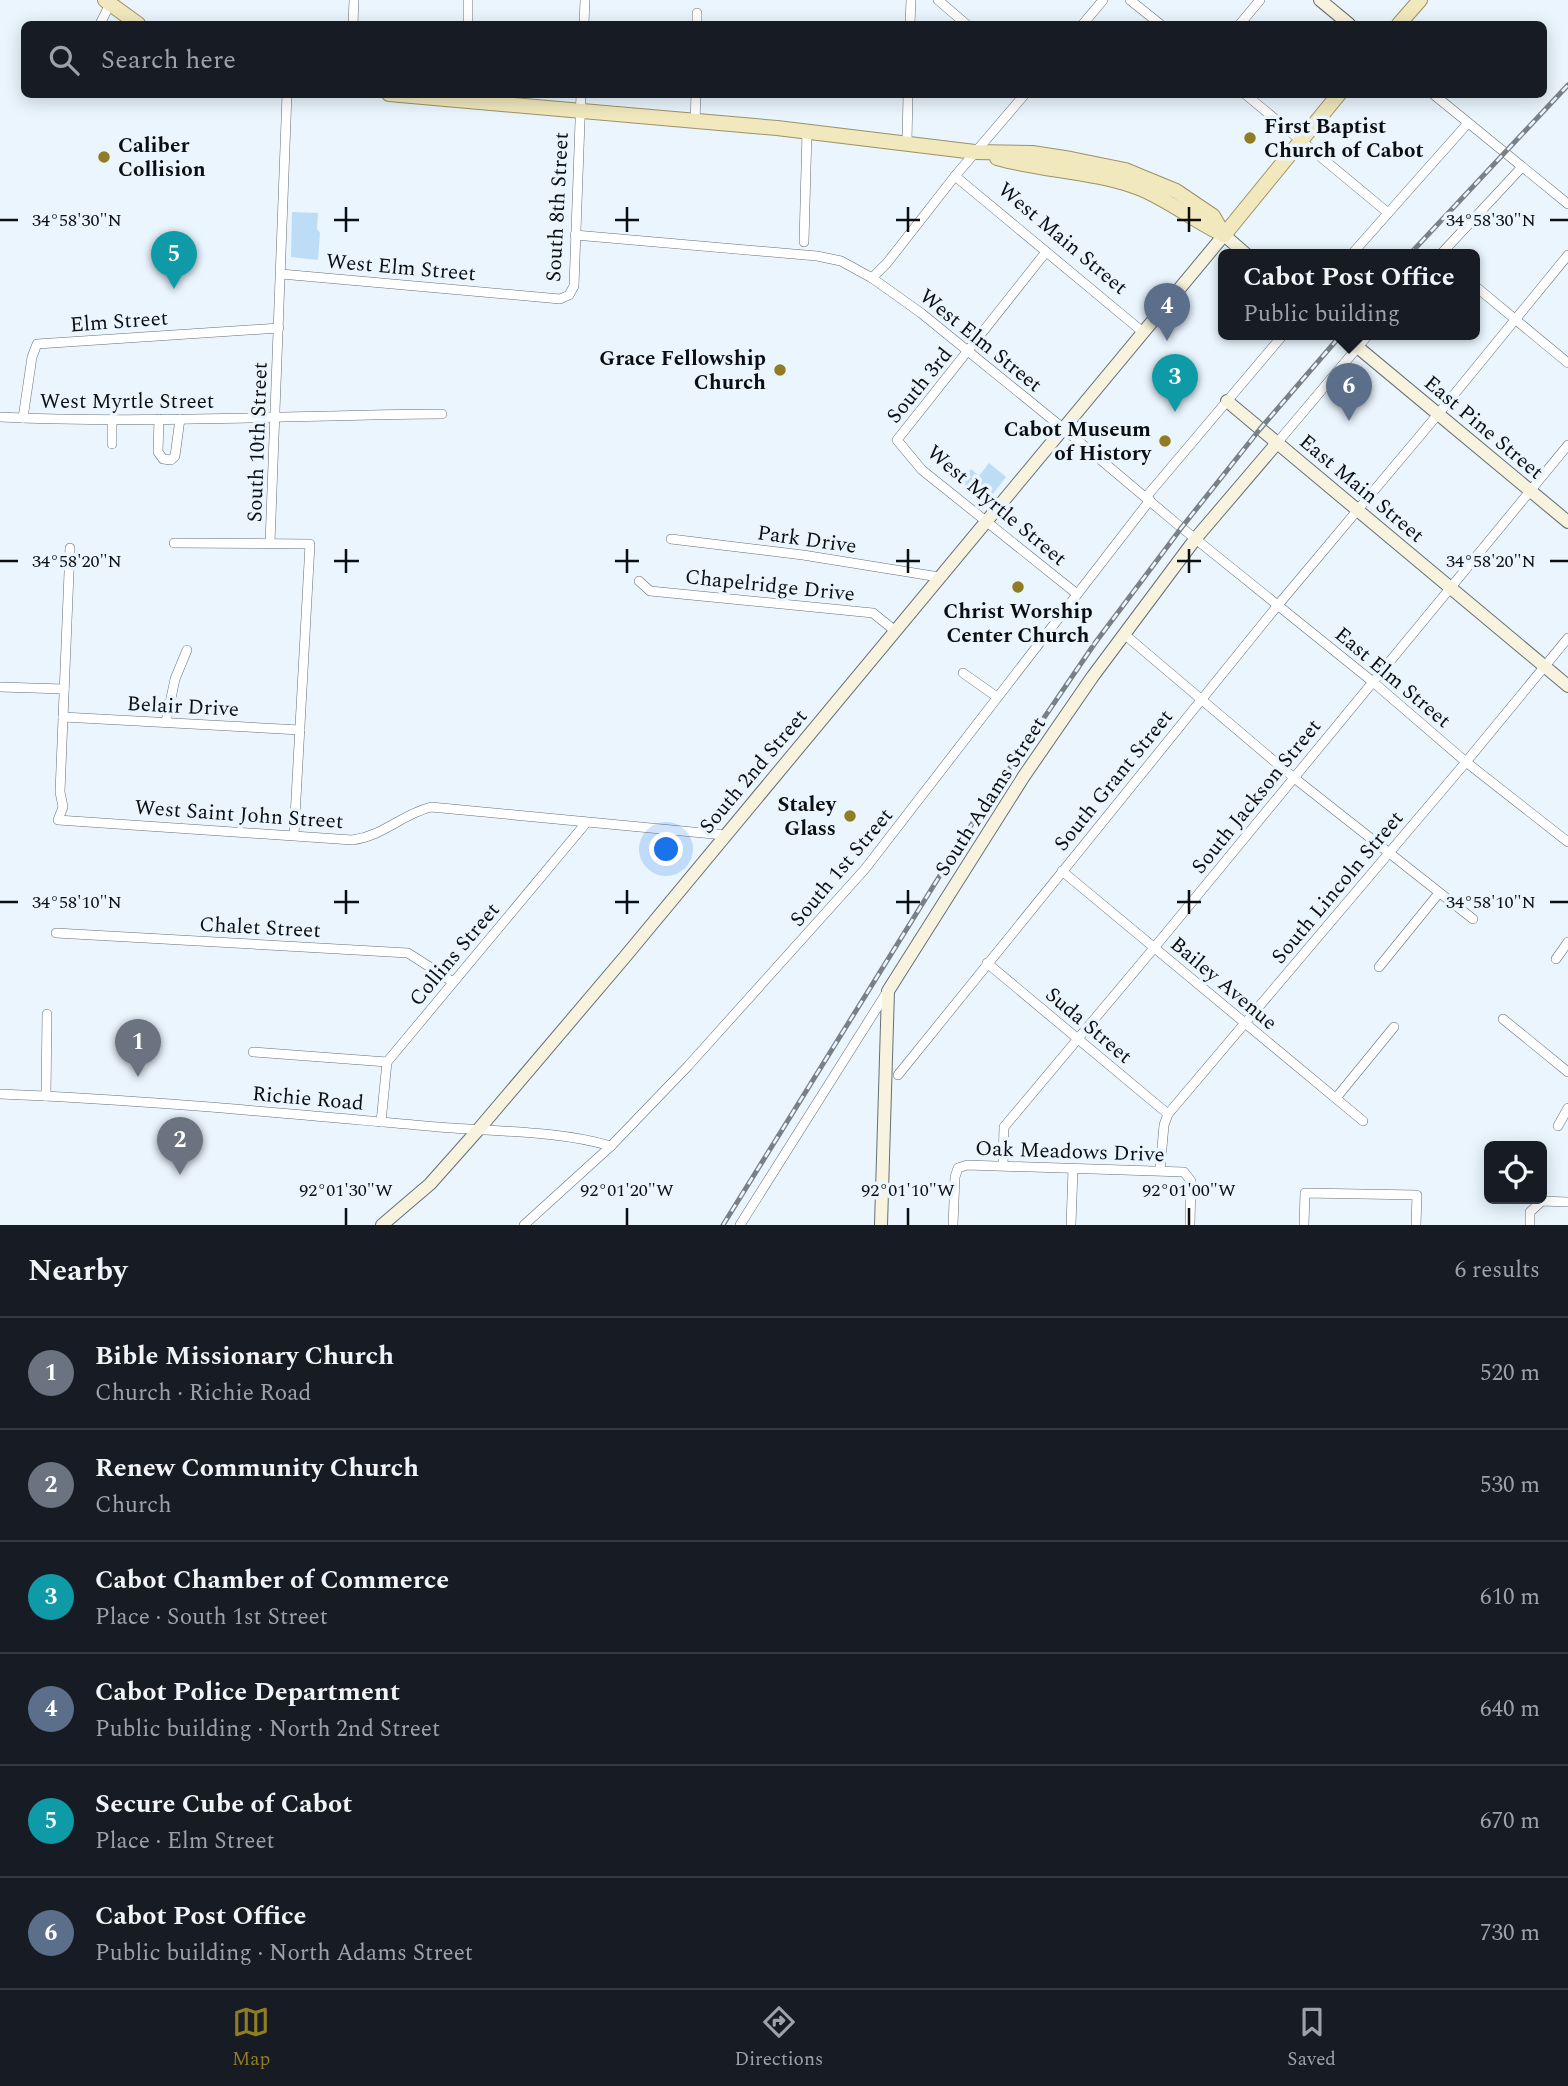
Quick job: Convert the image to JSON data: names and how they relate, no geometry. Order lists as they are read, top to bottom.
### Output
{
  "streets": {
    "main road": [
      "West Main Street",
      "East Pine Street",
      "East Main Street",
      "South 2nd Street",
      "South Adams Street"
    ],
    "street": [
      "South 8th Street",
      "West Elm Street",
      "Elm Street",
      "South 3rd",
      "West Myrtle Street",
      "South 10th Street",
      "Park Drive",
      "Chapelridge Drive",
      "East Elm Street",
      "Belair Drive",
      "South Grant Street",
      "South Jackson Street",
      "West Saint John Street",
      "South 1st Street",
      "South Lincoln Street",
      "Chalet Street",
      "Collins Street",
      "Bailey Avenue",
      "Suda Street",
      "Richie Road",
      "Oak Meadows Drive"
    ]
  },
  "crossings": [
    ["South 8th Street", "West Main Street"],
    ["South 8th Street", "West Elm Street"],
    ["West Main Street", "South 3rd"],
    ["West Main Street", "South 2nd Street"],
    ["West Elm Street", "South 3rd"],
    ["West Elm Street", "South 10th Street"],
    ["West Elm Street", "East Elm Street"],
    ["West Elm Street", "South 2nd Street"],
    ["West Elm Street", "South Adams Street"],
    ["West Elm Street", "South 1st Street"],
    ["Elm Street", "West Myrtle Street"],
    ["Elm Street", "South 10th Street"],
    ["South 3rd", "West Myrtle Street"],
    ["West Myrtle Street", "South 10th Street"],
    ["West Myrtle Street", "South 2nd Street"],
    ["West Myrtle Street", "South 1st Street"],
    ["East Pine Street", "South Grant Street"],
    ["East Pine Street", "South Jackson Street"],
    ["South 10th Street", "Belair Drive"],
    ["South 10th Street", "West Saint John Street"],
    ["East Main Street", "South Grant Street"],
    ["East Main Street", "South Adams Street"],
    ["East Main Street", "South Jackson Street"],
    ["East Main Street", "South 1st Street"],
    ["East Main Street", "South Lincoln Street"],
    ["Park Drive", "South 2nd Street"],
    ["Chapelridge Drive", "South 2nd Street"],
    ["East Elm Street", "South Grant Street"],
    ["East Elm Street", "South Adams Street"],
    ["East Elm Street", "South Jackson Street"],
    ["East Elm Street", "South Lincoln Street"],
    ["Belair Drive", "West Saint John Street"],
    ["South 2nd Street", "West Saint John Street"],
    ["South 2nd Street", "Richie Road"],
    ["South Grant Street", "Bailey Avenue"],
    ["South Grant Street", "Suda Street"],
    ["South Jackson Street", "Bailey Avenue"],
    ["South Jackson Street", "Suda Street"],
    ["South Jackson Street", "Oak Meadows Drive"],
    ["West Saint John Street", "Collins Street"],
    ["South 1st Street", "Richie Road"],
    ["South Lincoln Street", "Bailey Avenue"],
    ["South Lincoln Street", "Suda Street"],
    ["South Lincoln Street", "Oak Meadows Drive"],
    ["Chalet Street", "Collins Street"]
  ],
  "places": [
    "First Baptist Church of Cabot",
    "Caliber Collision",
    "Grace Fellowship Church",
    "Cabot Museum of History",
    "Christ Worship Center Church",
    "Staley Glass"
  ],
  "page": {
    "search": "Search here",
    "pins": [
      "5",
      "4",
      "3",
      "6",
      "1",
      "2"
    ],
    "popup": ["Cabot Post Office", "Public building"],
    "heading": ["Nearby", "6 results"],
    "list": [
      {
        "mark": "1",
        "name": "Bible Missionary Church",
        "note": "Church · Richie Road",
        "value": "520 m"
      },
      {
        "mark": "2",
        "name": "Renew Community Church",
        "note": "Church",
        "value": "530 m"
      },
      {
        "mark": "3",
        "name": "Cabot Chamber of Commerce",
        "note": "Place · South 1st Street",
        "value": "610 m"
      },
      {
        "mark": "4",
        "name": "Cabot Police Department",
        "note": "Public building · North 2nd Street",
        "value": "640 m"
      },
      {
        "mark": "5",
        "name": "Secure Cube of Cabot",
        "note": "Place · Elm Street",
        "value": "670 m"
      },
      {
        "mark": "6",
        "name": "Cabot Post Office",
        "note": "Public building · North Adams Street",
        "value": "730 m"
      }
    ],
    "nav": ["Map", "Directions", "Saved"]
  },
  "coordinates": [
    "34°58'30\"N",
    "34°58'20\"N",
    "34°58'10\"N",
    "92°01'30\"W",
    "92°01'20\"W",
    "92°01'10\"W",
    "92°01'00\"W"
  ]
}
